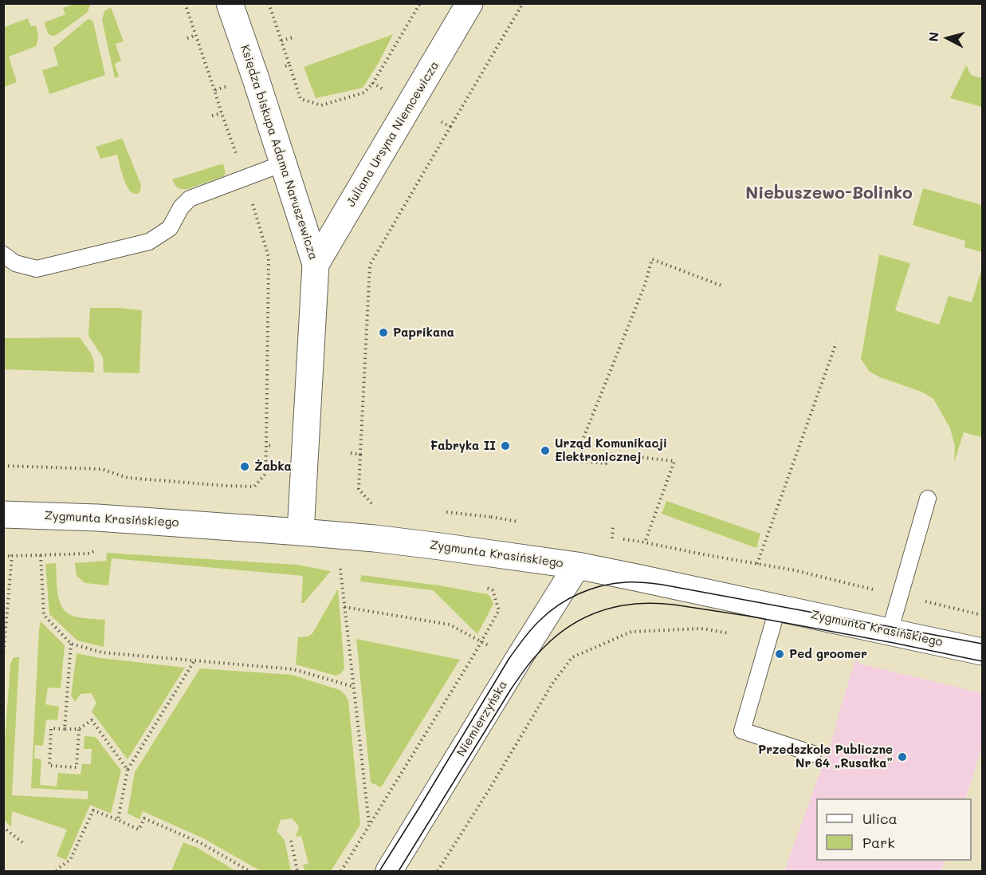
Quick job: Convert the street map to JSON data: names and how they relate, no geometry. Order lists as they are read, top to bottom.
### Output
{
  "streets": {
    "street": [
      "Juliana Ursyna Niemcewicza",
      "Księdza biskupa Adama Naruszewicza",
      "Zygmunta Krasińskiego",
      "Niemierzyńska"
    ]
  },
  "crossings": [
    ["Juliana Ursyna Niemcewicza", "Księdza biskupa Adama Naruszewicza"],
    ["Księdza biskupa Adama Naruszewicza", "Zygmunta Krasińskiego"],
    ["Zygmunta Krasińskiego", "Niemierzyńska"]
  ],
  "districts": ["Niebuszewo-Bolinko"],
  "places": [
    "Paprikana",
    "Fabryka II",
    "Urząd Komunikacji Elektronicznej",
    "Żabka",
    "Ped groomer",
    "Przedszkole Publiczne Nr 64 „Rusałka”"
  ],
  "legend": ["Ulica", "Park"],
  "north": "left"
}
